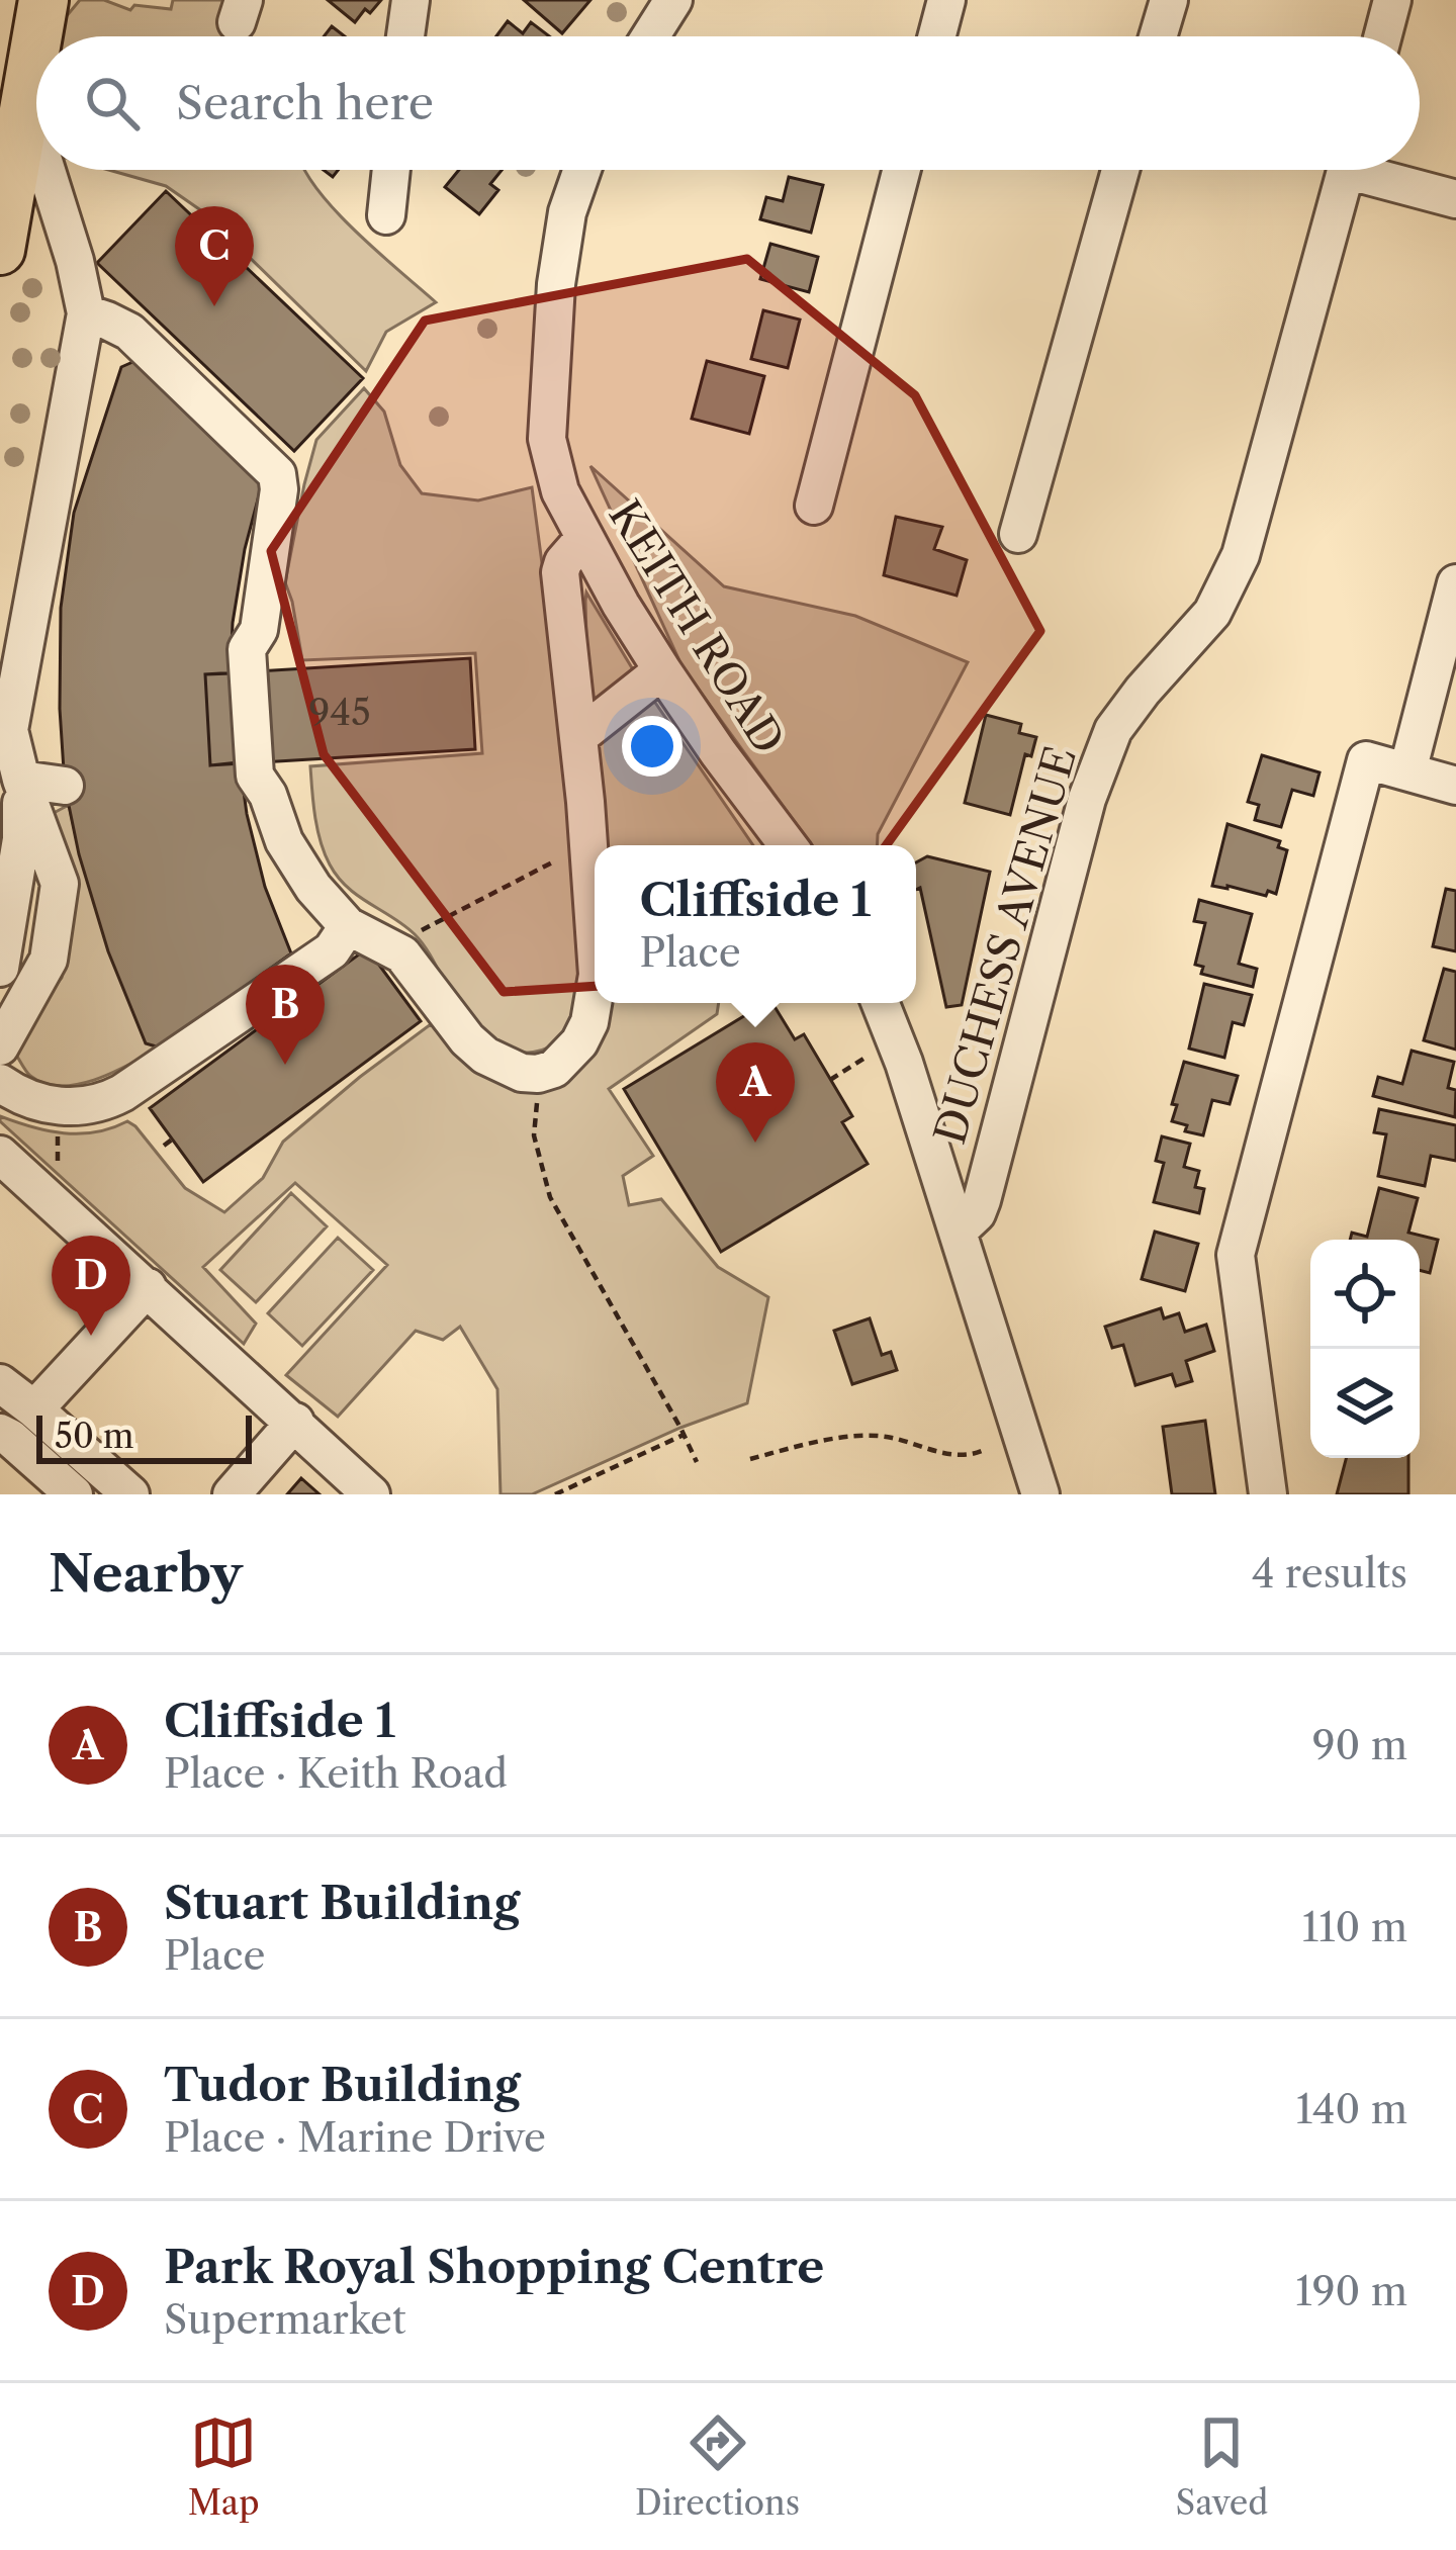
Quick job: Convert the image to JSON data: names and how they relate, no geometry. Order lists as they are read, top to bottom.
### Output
{
  "streets": {
    "street": ["KEITH ROAD", "DUCHESS AVENUE"]
  },
  "house_numbers": ["945"],
  "scale_bar": "50 m",
  "page": {
    "search": "Search here",
    "pins": [
      "C",
      "B",
      "A",
      "D"
    ],
    "popup": ["Cliffside 1", "Place"],
    "scale": "50 m",
    "heading": ["Nearby", "4 results"],
    "list": [
      {
        "mark": "A",
        "name": "Cliffside 1",
        "note": "Place · Keith Road",
        "value": "90 m"
      },
      {
        "mark": "B",
        "name": "Stuart Building",
        "note": "Place",
        "value": "110 m"
      },
      {
        "mark": "C",
        "name": "Tudor Building",
        "note": "Place · Marine Drive",
        "value": "140 m"
      },
      {
        "mark": "D",
        "name": "Park Royal Shopping Centre",
        "note": "Supermarket",
        "value": "190 m"
      }
    ],
    "nav": ["Map", "Directions", "Saved"]
  }
}
